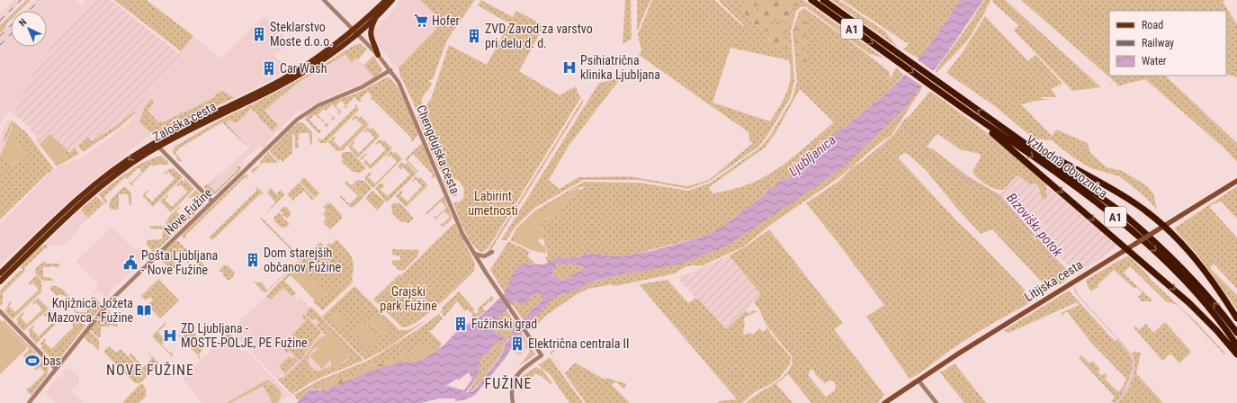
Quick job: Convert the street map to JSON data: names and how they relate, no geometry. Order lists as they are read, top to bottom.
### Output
{
  "streets": {
    "highway": ["A1", "Vzhodna obvoznica"],
    "main road": ["Zaloška cesta", "Litijska cesta"],
    "street": ["Chengdujska cesta", "Nove Fužine"]
  },
  "crossings": [
    ["A1", "Vzhodna obvoznica"],
    ["Zaloška cesta", "Chengdujska cesta"],
    ["Chengdujska cesta", "Nove Fužine"]
  ],
  "districts": ["NOVE FUŽINE", "FUŽINE"],
  "water": ["Ljubljanica", "Bizoviški potok"],
  "parks": ["Labirint umetnosti", "Grajski park Fužine"],
  "places": {
    "supermarket": ["Hofer"],
    "building": [
      "Steklarstvo Moste d.o.o.",
      "ZVD Zavod za varstvo pri delu d. d.",
      "Car Wash",
      "Dom starejših občanov Fužine",
      "Fužinski grad",
      "Električna centrala II"
    ],
    "hospital": ["Psihiatrična klinika Ljubljana", "ZD Ljubljana - MOSTE-POLJE, PE Fužine"],
    "public building": ["Pošta Ljubljana - Nove Fužine"],
    "library": ["Knjižnica Jožeta Mazovca - Fužine"],
    "sports": ["bas"]
  },
  "legend": ["Road", "Railway", "Water"],
  "north": "top left"
}
